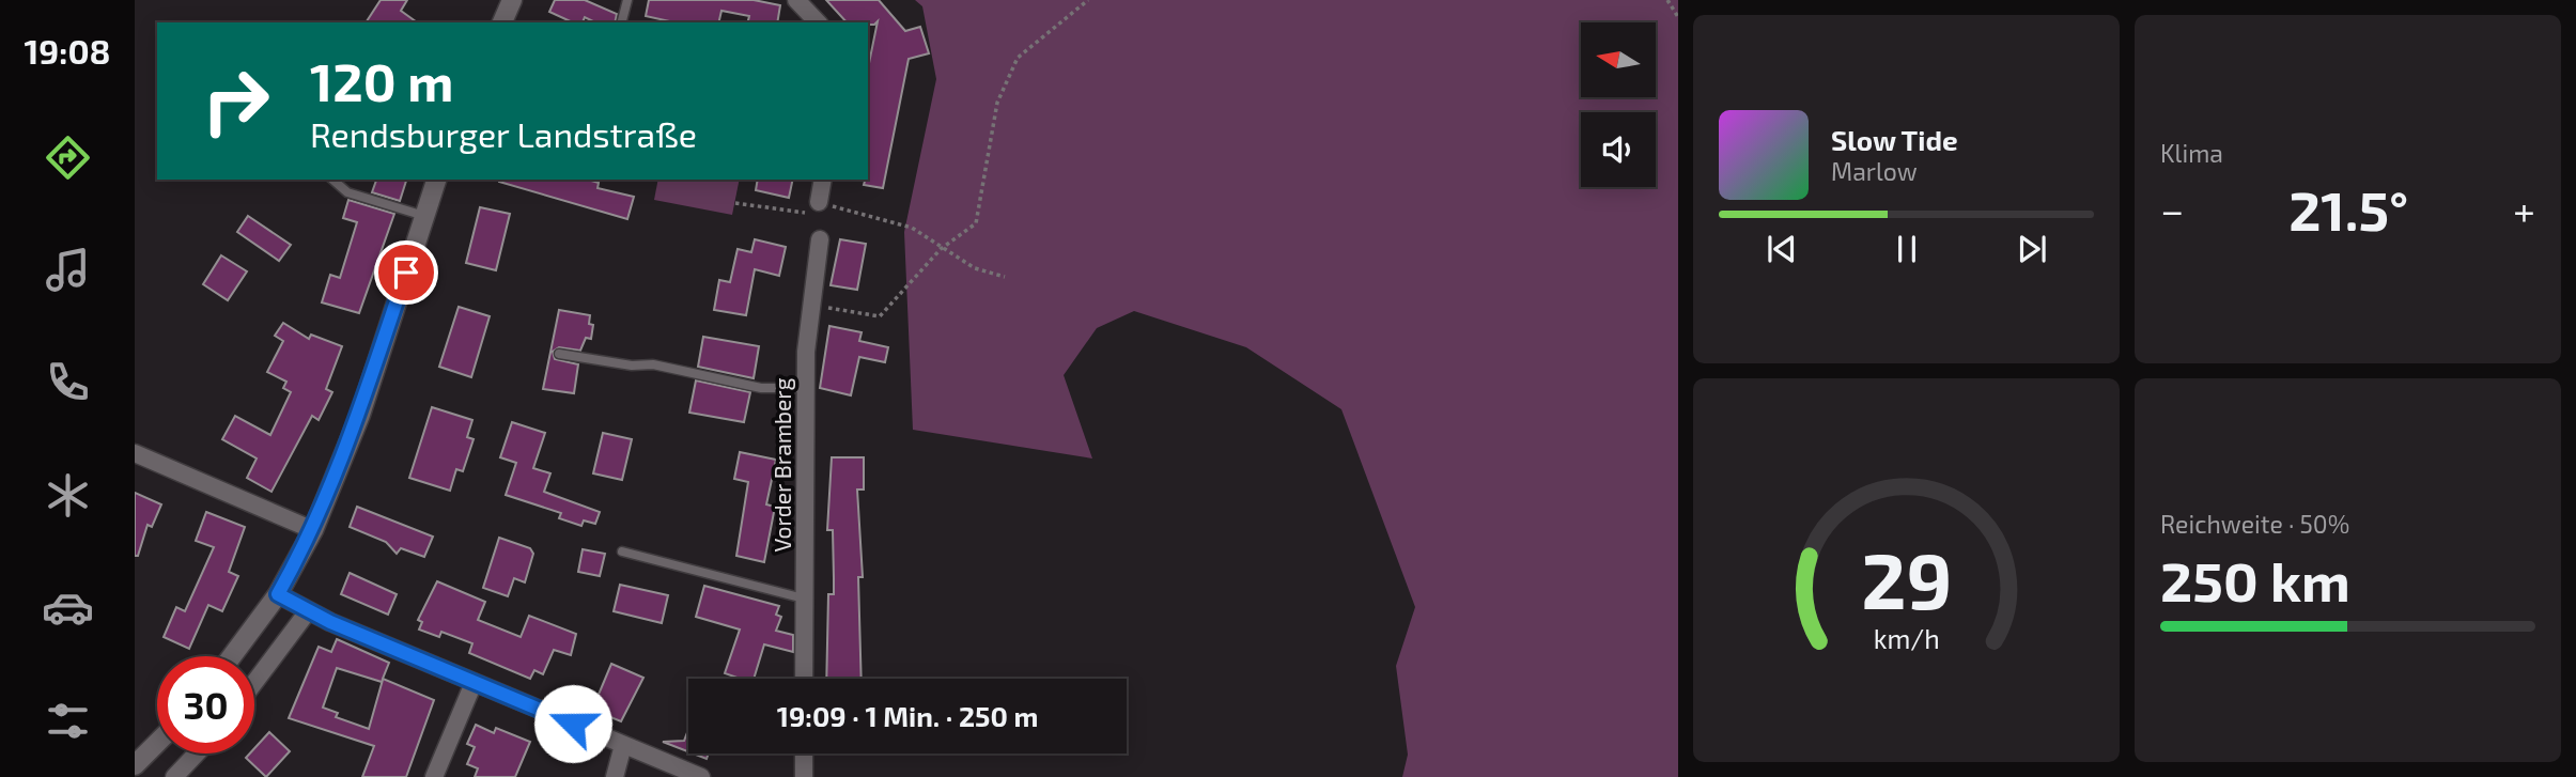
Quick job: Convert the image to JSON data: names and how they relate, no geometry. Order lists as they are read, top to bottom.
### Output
{
  "streets": {
    "street": ["Vorder Bramberg"]
  },
  "north": "left",
  "page": {
    "tabs": "19:08",
    "tile": [
      "Klima",
      ["Reichweite · 50%", "250 km"]
    ],
    "turn": ["120 m", "Rendsburger Landstraße"],
    "song": ["Slow Tide", "Marlow"],
    "heat": ["−", "21.5°", "+"],
    "limit": "30",
    "trip": "19:09 · 1 Min. · 250 m",
    "gauge": ["29", "km/h"]
  }
}
